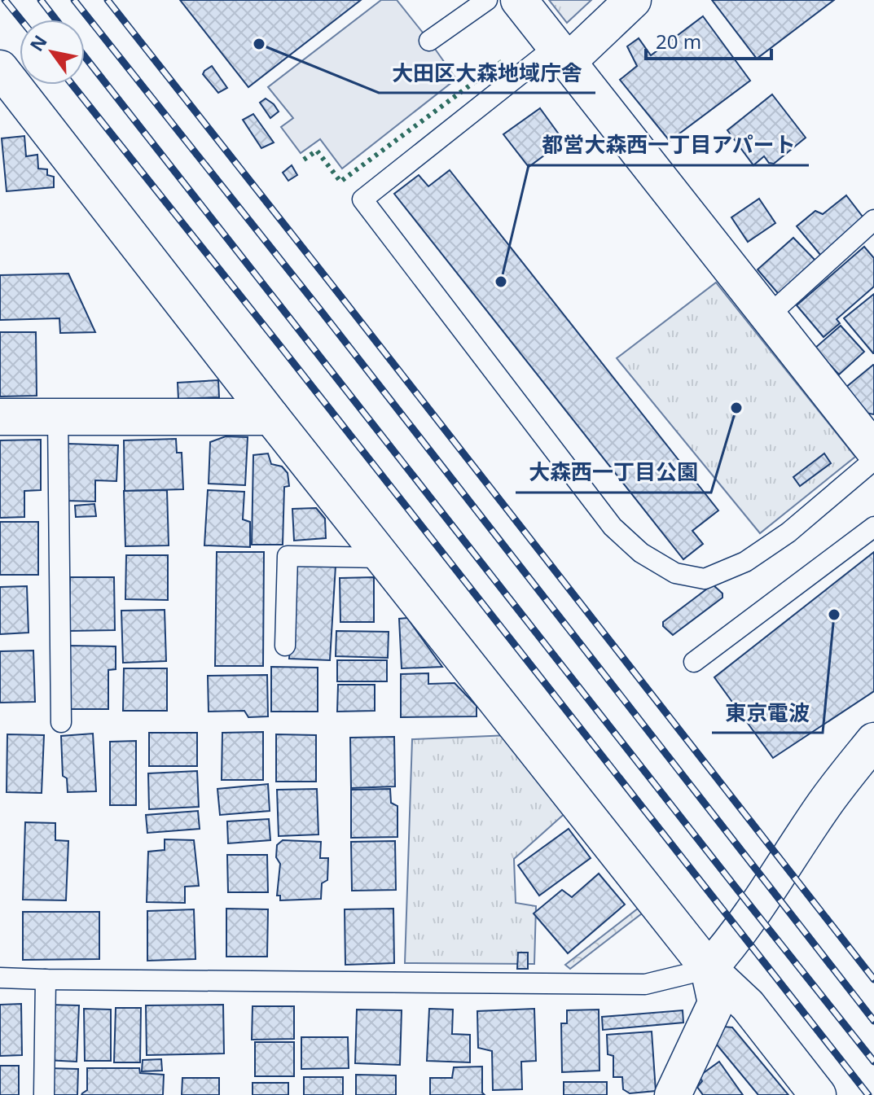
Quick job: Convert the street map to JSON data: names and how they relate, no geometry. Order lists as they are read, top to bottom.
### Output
{
  "places": [
    "大田区大森地域庁舎",
    "都営大森西一丁目アパート",
    "大森西一丁目公園",
    "東京電波"
  ],
  "scale_bar": "20 m",
  "north": "top left"
}
